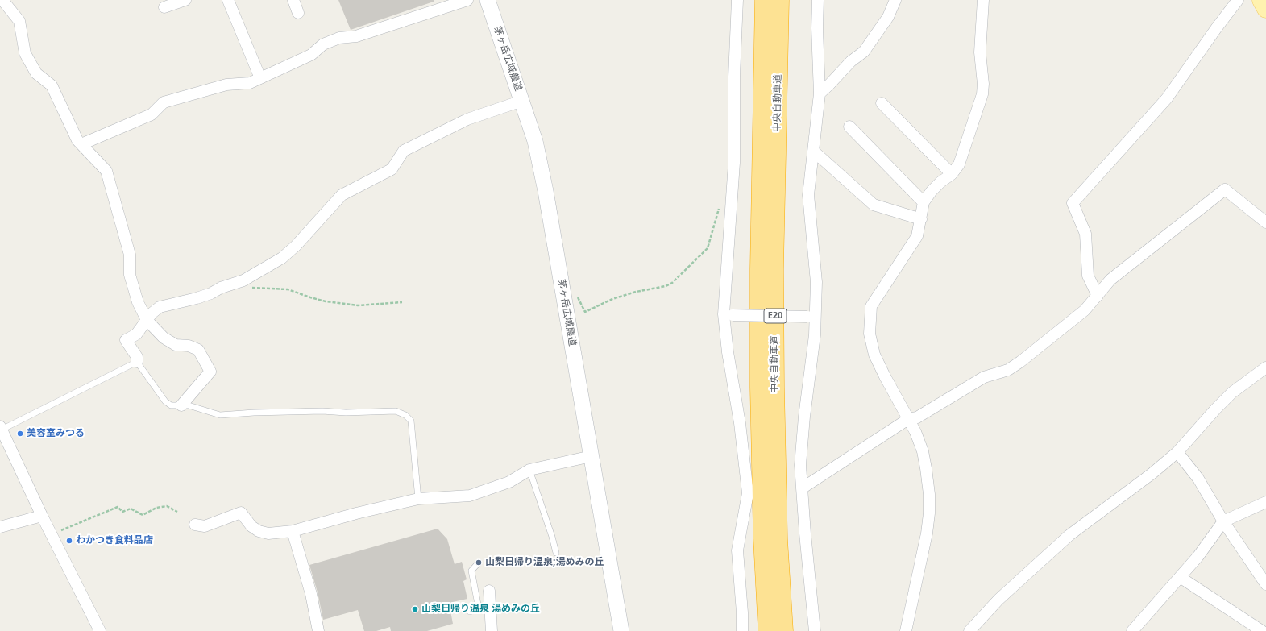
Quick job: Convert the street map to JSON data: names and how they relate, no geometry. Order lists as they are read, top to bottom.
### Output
{
  "streets": {
    "highway": ["中央自動車道", "E20"],
    "street": ["茅ヶ岳広域農道"]
  },
  "places": [
    "美容室みつる",
    "わかつき食料品店",
    "山梨日帰り温泉;湯めみの丘",
    "山梨日帰り温泉 湯めみの丘"
  ]
}
